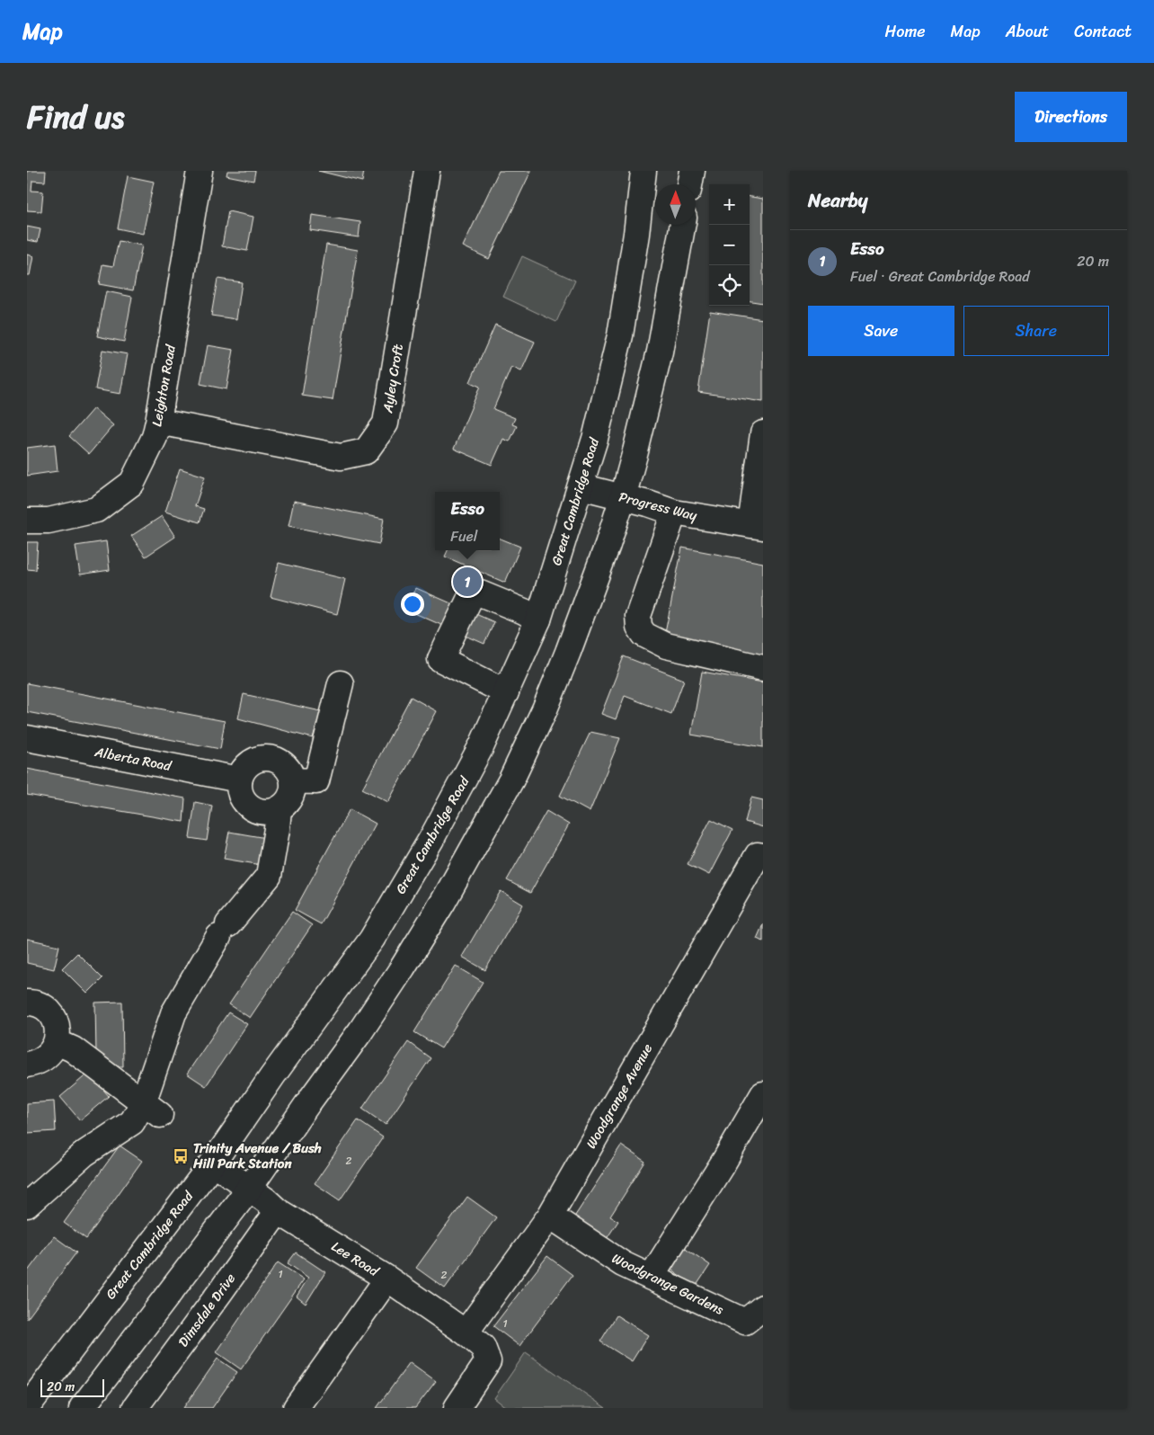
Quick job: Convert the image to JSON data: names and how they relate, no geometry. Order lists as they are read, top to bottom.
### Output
{
  "streets": {
    "main road": [
      "Ayley Croft",
      "Leighton Road",
      "Great Cambridge Road",
      "Progress Way",
      "Alberta Road",
      "Woodgrange Avenue",
      "Lee Road",
      "Woodgrange Gardens",
      "Dimsdale Drive"
    ]
  },
  "crossings": [
    ["Ayley Croft", "Leighton Road"],
    ["Great Cambridge Road", "Progress Way"],
    ["Great Cambridge Road", "Lee Road"],
    ["Woodgrange Avenue", "Lee Road"],
    ["Woodgrange Avenue", "Woodgrange Gardens"],
    ["Lee Road", "Dimsdale Drive"]
  ],
  "places": {
    "bus stop": ["Trinity Avenue / Bush Hill Park Station"]
  },
  "house_numbers": [
    "2",
    "1",
    "2",
    "1"
  ],
  "scale_bar": "20 m",
  "north": "top",
  "page": {
    "header": "Map",
    "nav": [
      "Home",
      "Map",
      "About",
      "Contact"
    ],
    "title": "Find us",
    "buttons": [
      "Directions",
      ["Save", "Share"]
    ],
    "heading": "Nearby",
    "map_buttons": ["+", "−"],
    "list": [
      {
        "mark": "1",
        "name": "Esso",
        "note": "Fuel · Great Cambridge Road",
        "value": "20 m"
      }
    ],
    "popup": ["Esso", "Fuel"],
    "pins": "1",
    "scale": "20 m"
  }
}
